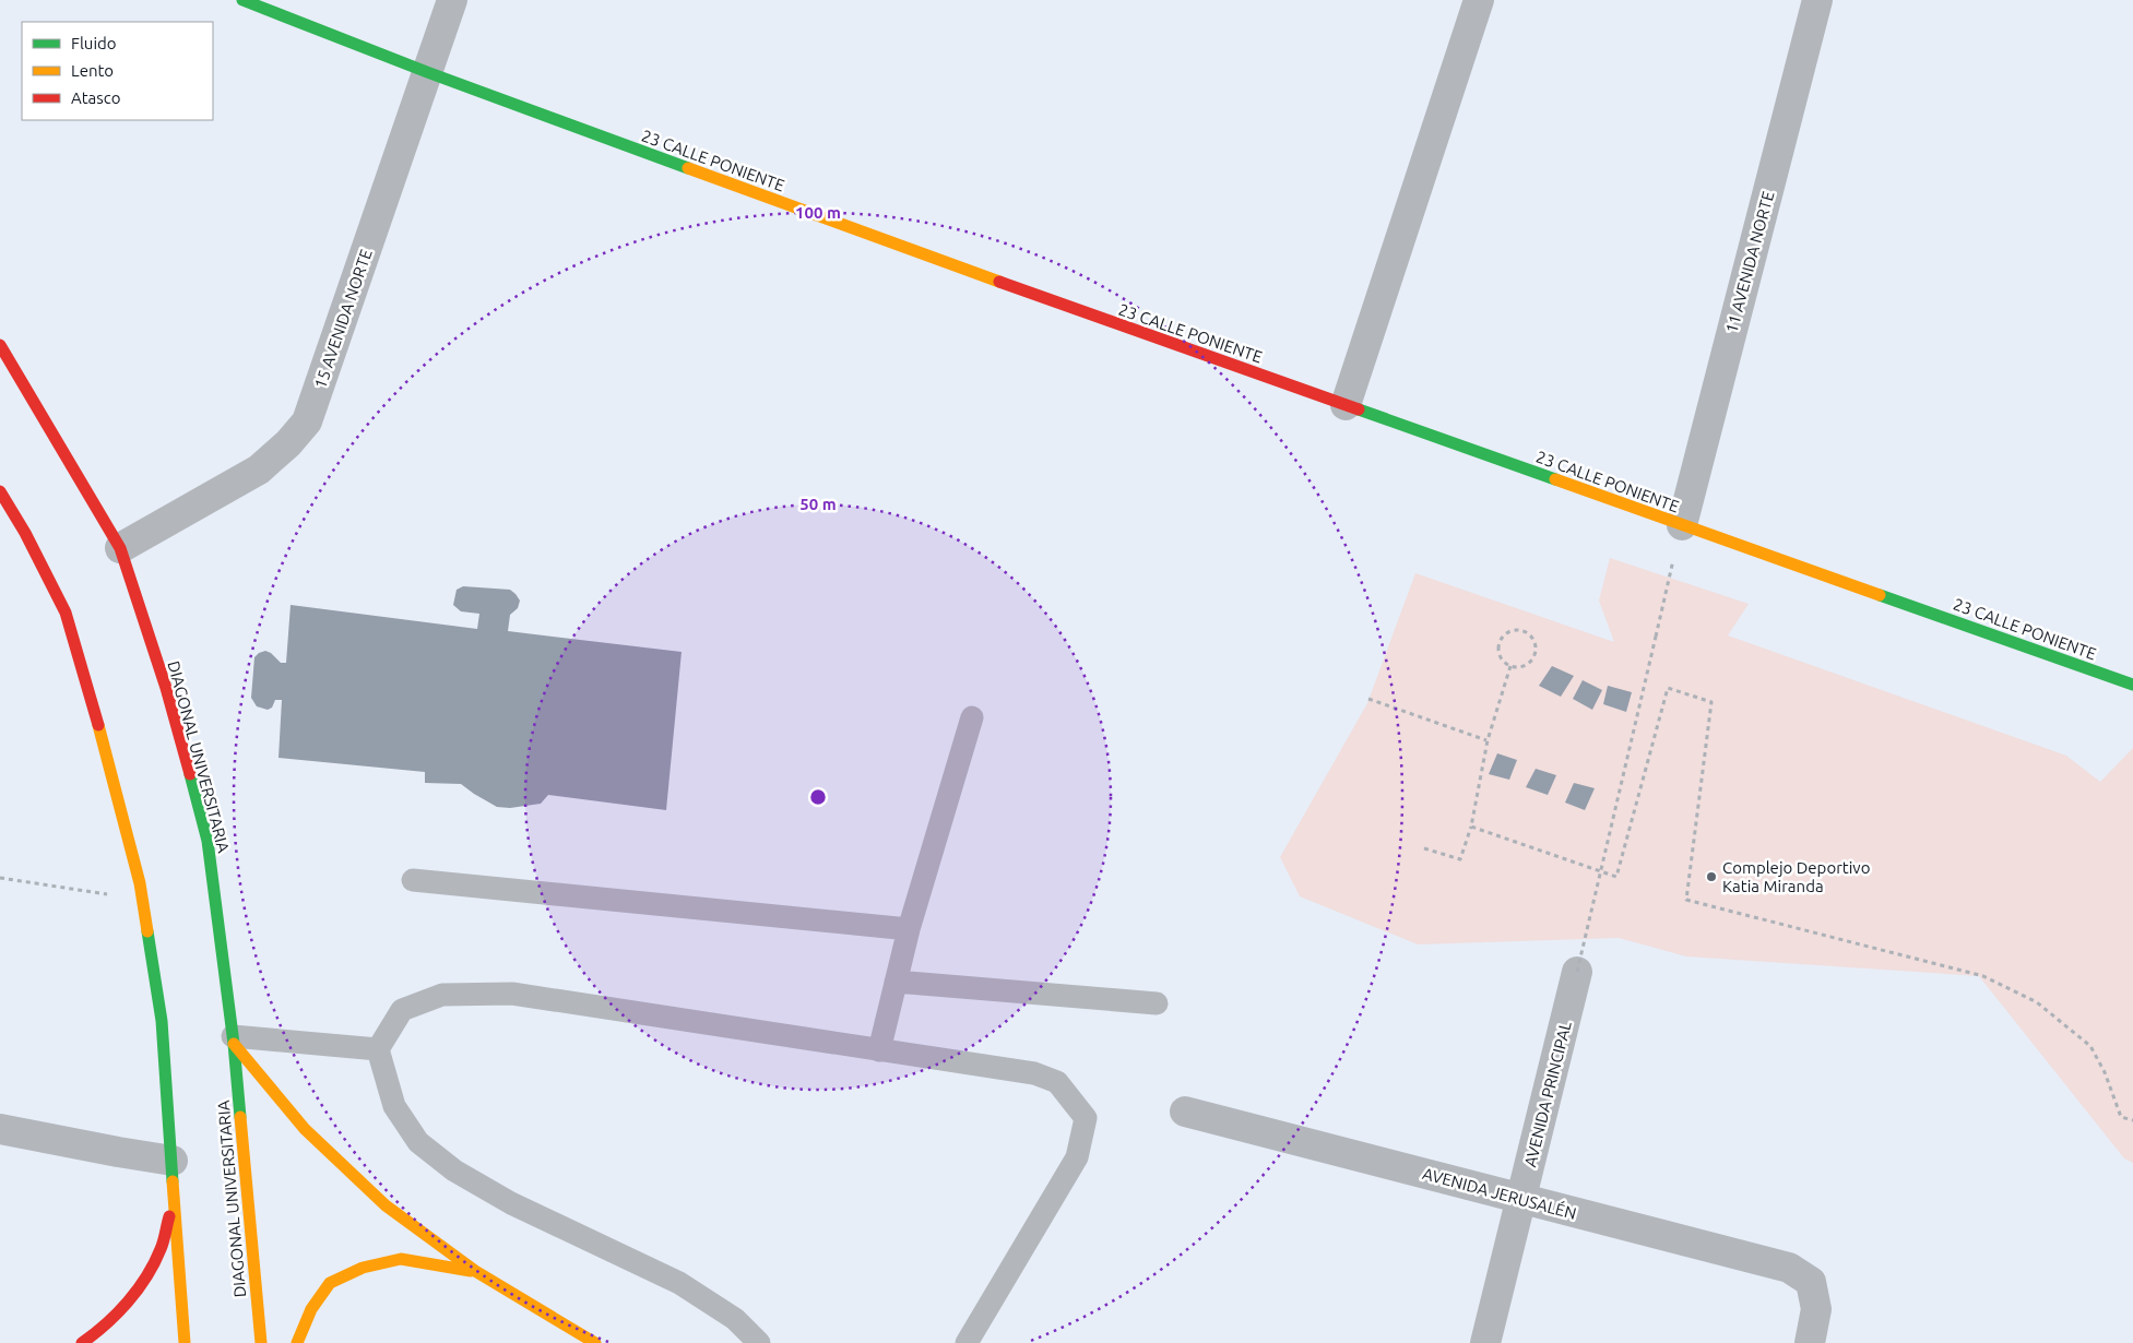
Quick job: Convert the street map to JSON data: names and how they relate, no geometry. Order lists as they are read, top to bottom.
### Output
{
  "streets": {
    "main road": ["23 CALLE PONIENTE", "DIAGONAL UNIVERSITARIA"],
    "street": [
      "11 AVENIDA NORTE",
      "15 AVENIDA NORTE",
      "AVENIDA PRINCIPAL",
      "AVENIDA JERUSALÉN"
    ]
  },
  "crossings": [
    ["23 CALLE PONIENTE", "11 AVENIDA NORTE"],
    ["23 CALLE PONIENTE", "15 AVENIDA NORTE"],
    ["15 AVENIDA NORTE", "DIAGONAL UNIVERSITARIA"],
    ["AVENIDA PRINCIPAL", "AVENIDA JERUSALÉN"]
  ],
  "places": ["Complejo Deportivo Katia Miranda"],
  "legend": ["Fluido", "Lento", "Atasco"],
  "rings": ["100 m", "50 m"]
}
